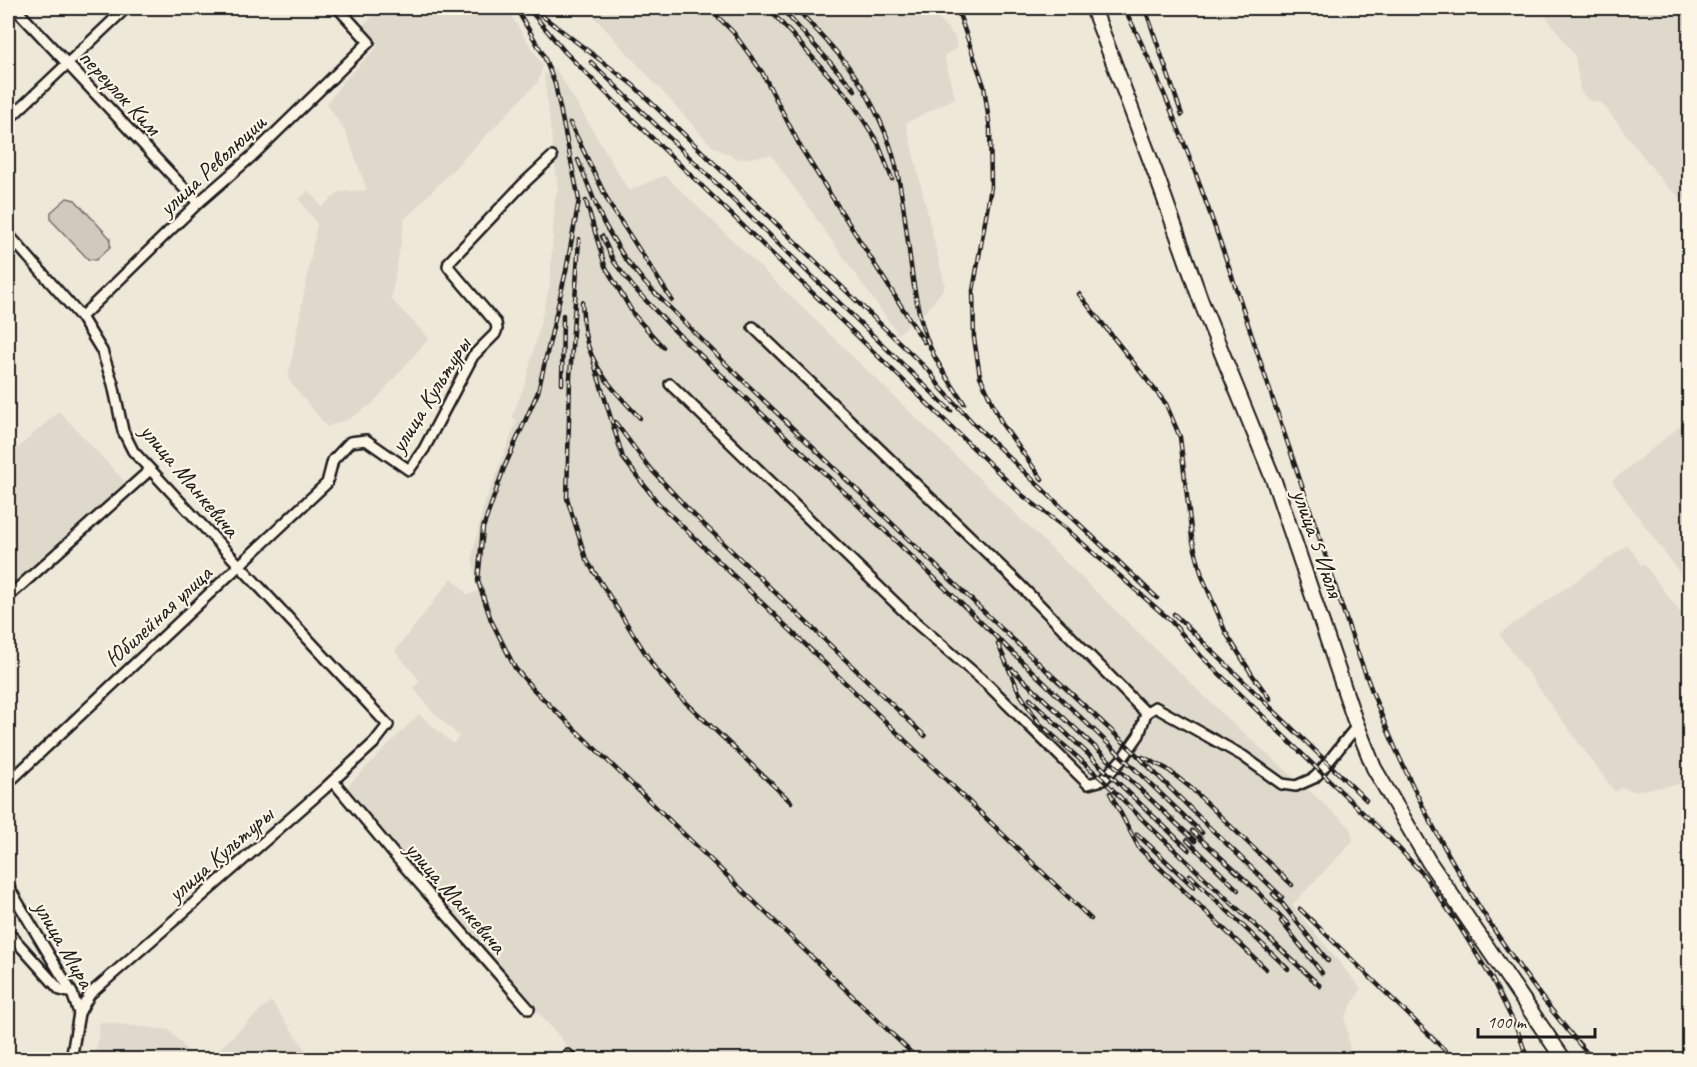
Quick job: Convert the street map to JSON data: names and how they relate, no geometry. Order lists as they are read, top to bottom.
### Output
{
  "streets": {
    "highway": ["улица 5 Июля"],
    "street": [
      "переулок Ким",
      "улица Революции",
      "улица Культуры",
      "улица Манкевича",
      "Юбилейная улица",
      "улица Мира"
    ]
  },
  "crossings": [
    ["переулок Ким", "улица Революции"],
    ["улица Революции", "улица Манкевича"],
    ["улица Культуры", "улица Манкевича"],
    ["улица Культуры", "Юбилейная улица"],
    ["улица Культуры", "улица Мира"],
    ["улица Манкевича", "Юбилейная улица"]
  ],
  "scale_bar": "100 m"
}
